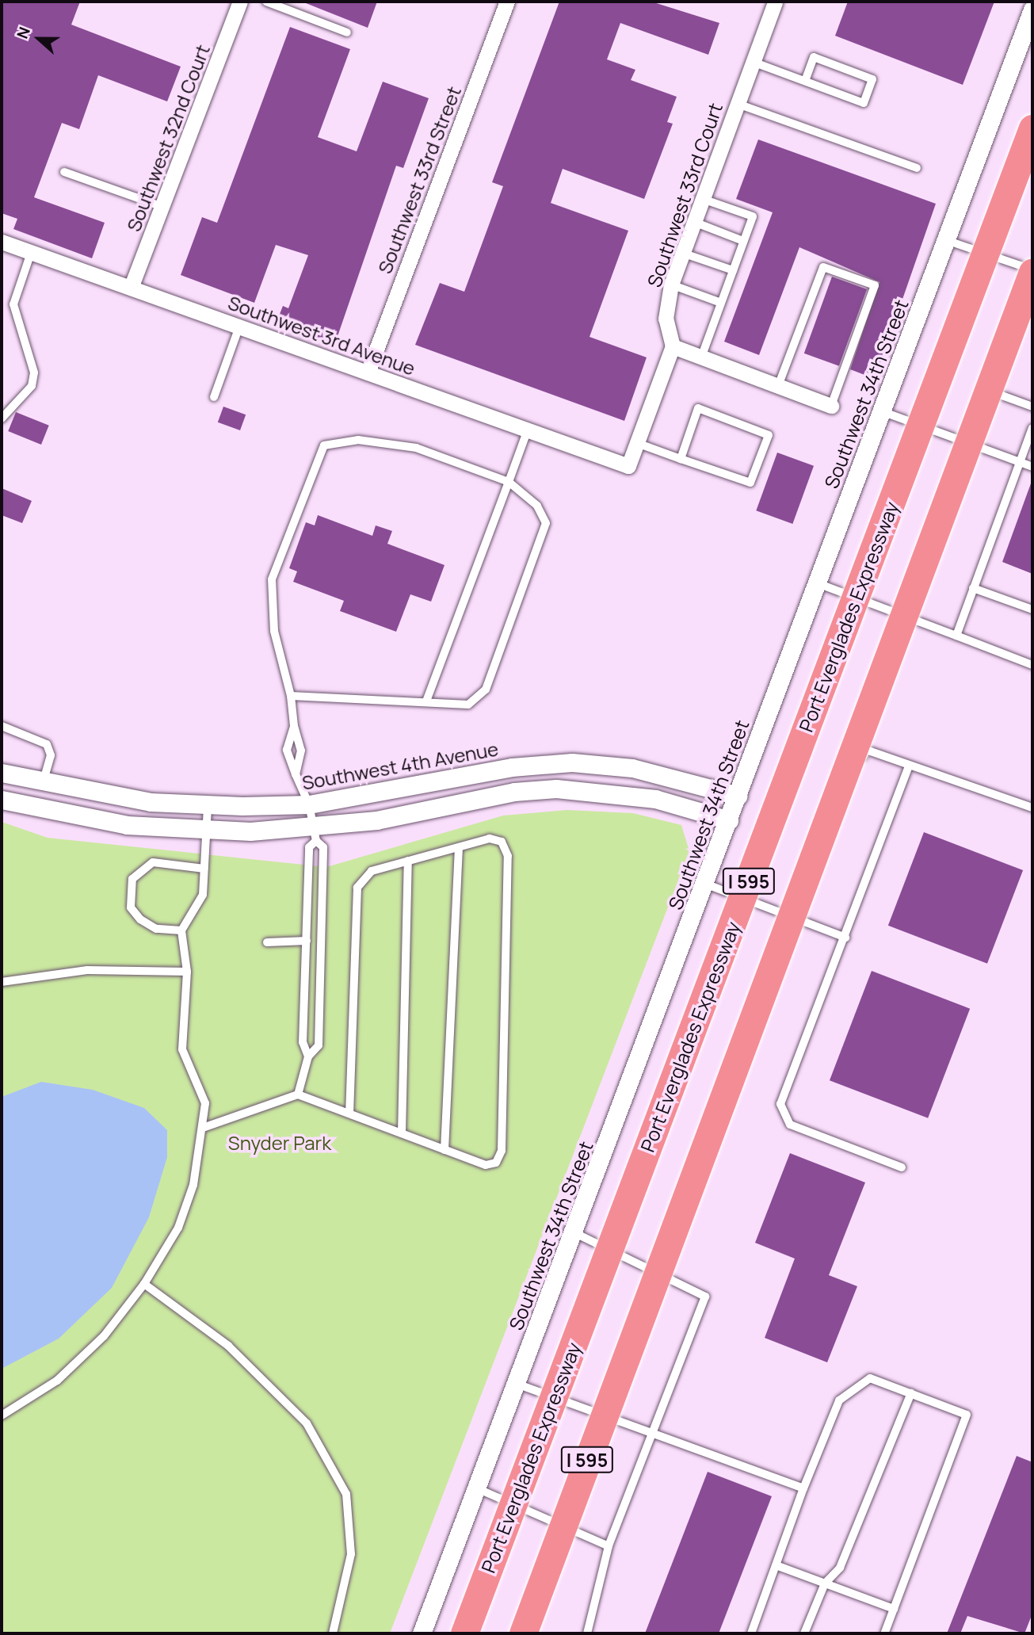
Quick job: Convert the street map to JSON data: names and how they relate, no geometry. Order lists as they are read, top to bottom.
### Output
{
  "streets": {
    "highway": ["Port Everglades Expressway", "I 595"],
    "street": [
      "Southwest 32nd Court",
      "Southwest 33rd Street",
      "Southwest 33rd Court",
      "Southwest 3rd Avenue",
      "Southwest 34th Street",
      "Southwest 4th Avenue"
    ]
  },
  "crossings": [
    ["Southwest 32nd Court", "Southwest 3rd Avenue"],
    ["Southwest 33rd Street", "Southwest 3rd Avenue"],
    ["Southwest 34th Street", "Southwest 4th Avenue"]
  ],
  "parks": ["Snyder Park"],
  "north": "left"
}
